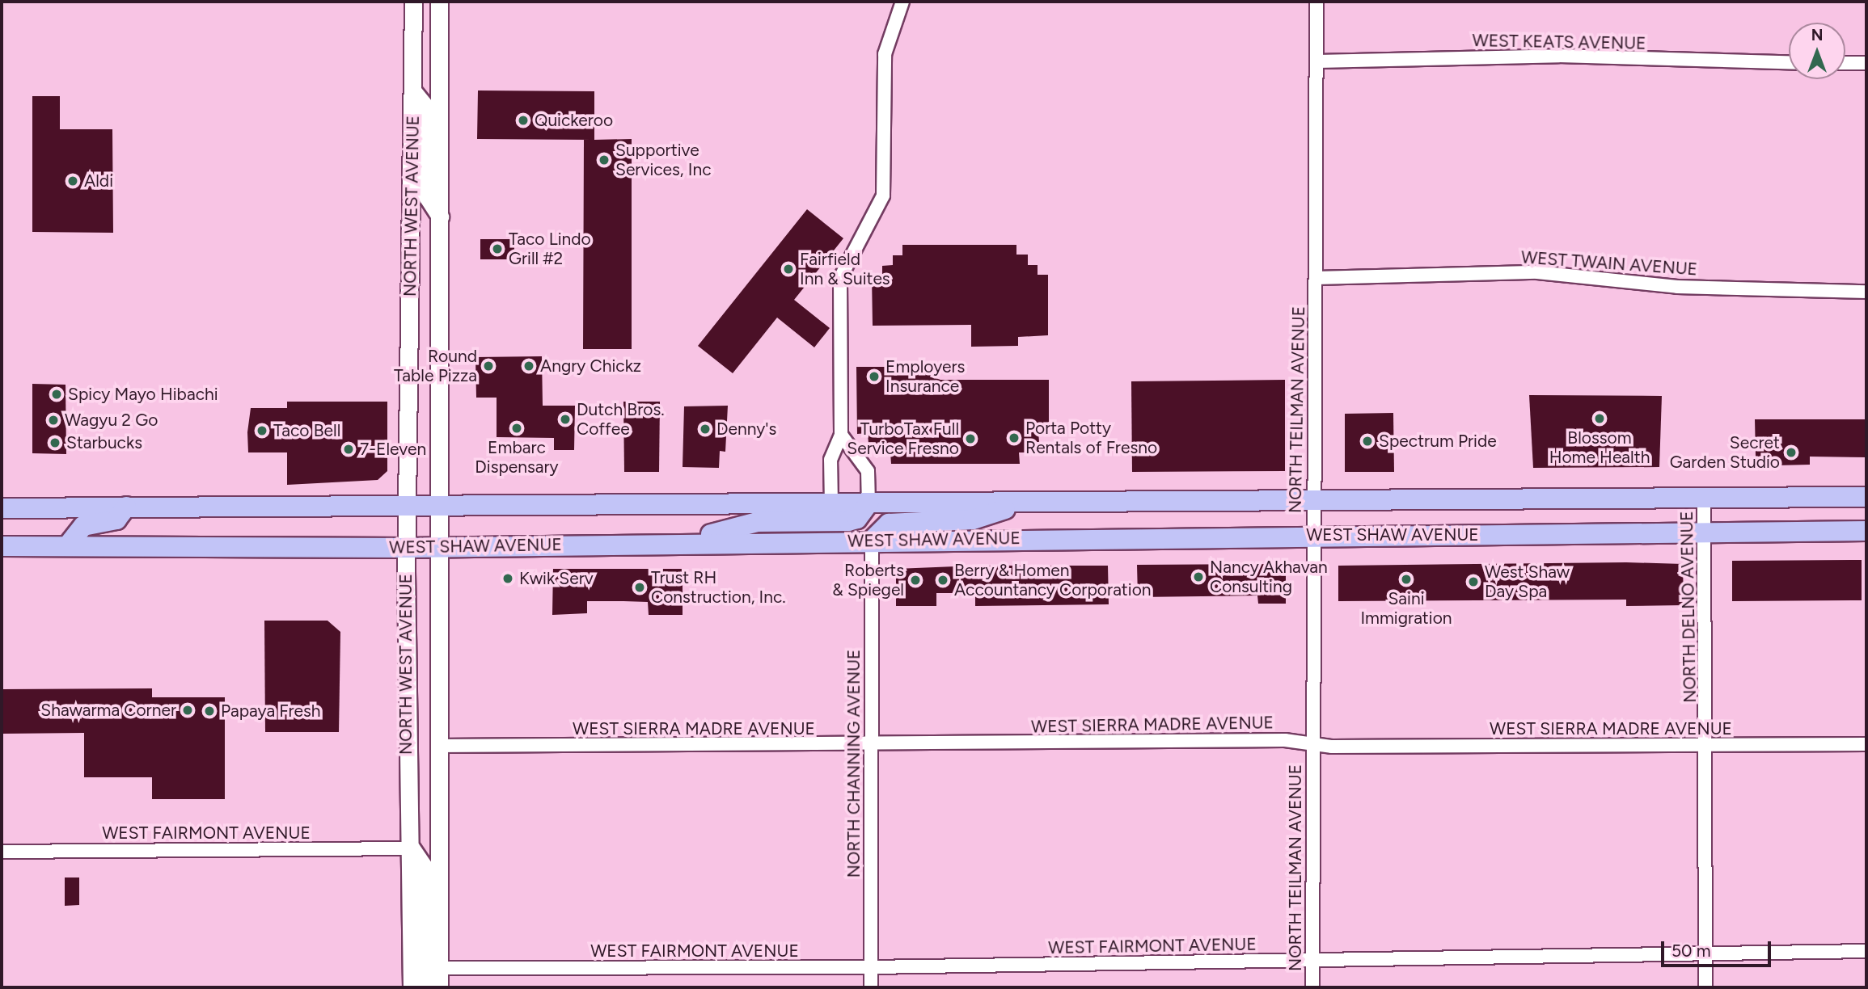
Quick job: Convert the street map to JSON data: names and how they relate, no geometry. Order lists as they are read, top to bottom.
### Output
{
  "streets": {
    "main road": ["NORTH WEST AVENUE", "WEST SHAW AVENUE"],
    "street": [
      "WEST KEATS AVENUE",
      "WEST TWAIN AVENUE",
      "NORTH TEILMAN AVENUE",
      "NORTH DELNO AVENUE",
      "WEST SIERRA MADRE AVENUE",
      "NORTH CHANNING AVENUE",
      "WEST FAIRMONT AVENUE"
    ]
  },
  "crossings": [
    ["WEST KEATS AVENUE", "NORTH TEILMAN AVENUE"],
    ["NORTH WEST AVENUE", "WEST SHAW AVENUE"],
    ["NORTH WEST AVENUE", "WEST SIERRA MADRE AVENUE"],
    ["NORTH WEST AVENUE", "WEST FAIRMONT AVENUE"],
    ["WEST TWAIN AVENUE", "NORTH TEILMAN AVENUE"],
    ["NORTH TEILMAN AVENUE", "WEST SHAW AVENUE"],
    ["NORTH TEILMAN AVENUE", "WEST SIERRA MADRE AVENUE"],
    ["NORTH TEILMAN AVENUE", "WEST FAIRMONT AVENUE"],
    ["WEST SHAW AVENUE", "NORTH DELNO AVENUE"],
    ["WEST SHAW AVENUE", "NORTH CHANNING AVENUE"],
    ["NORTH DELNO AVENUE", "WEST SIERRA MADRE AVENUE"],
    ["NORTH DELNO AVENUE", "WEST FAIRMONT AVENUE"],
    ["WEST SIERRA MADRE AVENUE", "NORTH CHANNING AVENUE"],
    ["NORTH CHANNING AVENUE", "WEST FAIRMONT AVENUE"]
  ],
  "places": [
    "Quickeroo",
    "Supportive Services, Inc",
    "Aldi",
    "Taco Lindo Grill #2",
    "Fairfield Inn & Suites",
    "Round Table Pizza",
    "Angry Chickz",
    "Employers Insurance",
    "Spicy Mayo Hibachi",
    "Blossom Home Health",
    "Dutch Bros. Coffee",
    "Wagyu 2 Go",
    "Embarc Dispensary",
    "Denny's",
    "Taco Bell",
    "Porta Potty Rentals of Fresno",
    "TurboTax Full Service Fresno",
    "Spectrum Pride",
    "Starbucks",
    "7-Eleven",
    "Secret Garden Studio",
    "Nancy Akhavan Consulting",
    "Kwik Serv",
    "Saini Immigration",
    "Roberts & Spiegel",
    "Berry & Homen Accountancy Corporation",
    "West Shaw Day Spa",
    "Trust RH Construction, Inc.",
    "Shawarma Corner",
    "Papaya Fresh"
  ],
  "scale_bar": "50 m",
  "north": "top"
}
